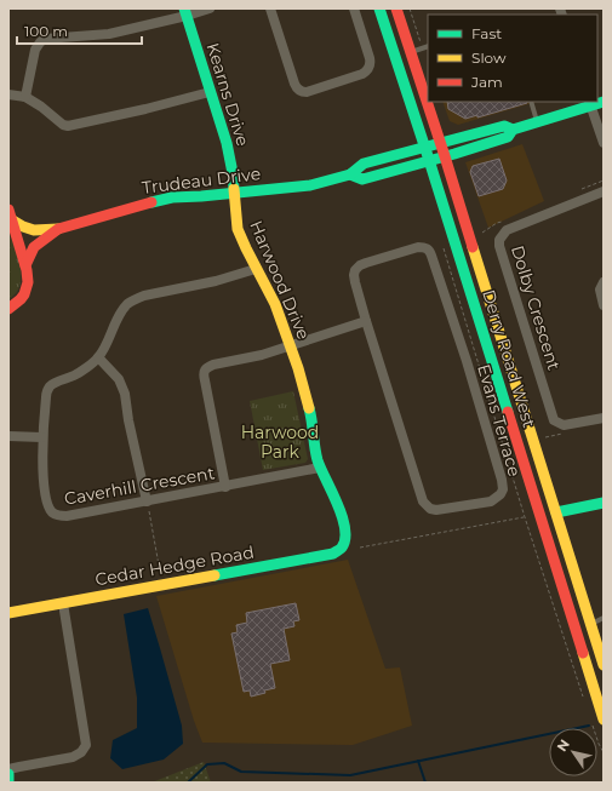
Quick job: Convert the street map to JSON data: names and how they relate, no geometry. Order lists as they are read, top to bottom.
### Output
{
  "streets": {
    "street": [
      "Kearns Drive",
      "Trudeau Drive",
      "Harwood Drive",
      "Dolby Crescent",
      "Derry Road West",
      "Evans Terrace",
      "Caverhill Crescent",
      "Cedar Hedge Road"
    ]
  },
  "crossings": [
    ["Kearns Drive", "Trudeau Drive"],
    ["Kearns Drive", "Harwood Drive"],
    ["Trudeau Drive", "Harwood Drive"],
    ["Trudeau Drive", "Derry Road West"],
    ["Harwood Drive", "Caverhill Crescent"],
    ["Harwood Drive", "Cedar Hedge Road"]
  ],
  "parks": ["Harwood Park"],
  "legend": ["Fast", "Slow", "Jam"],
  "scale_bar": "100 m",
  "north": "top left"
}
